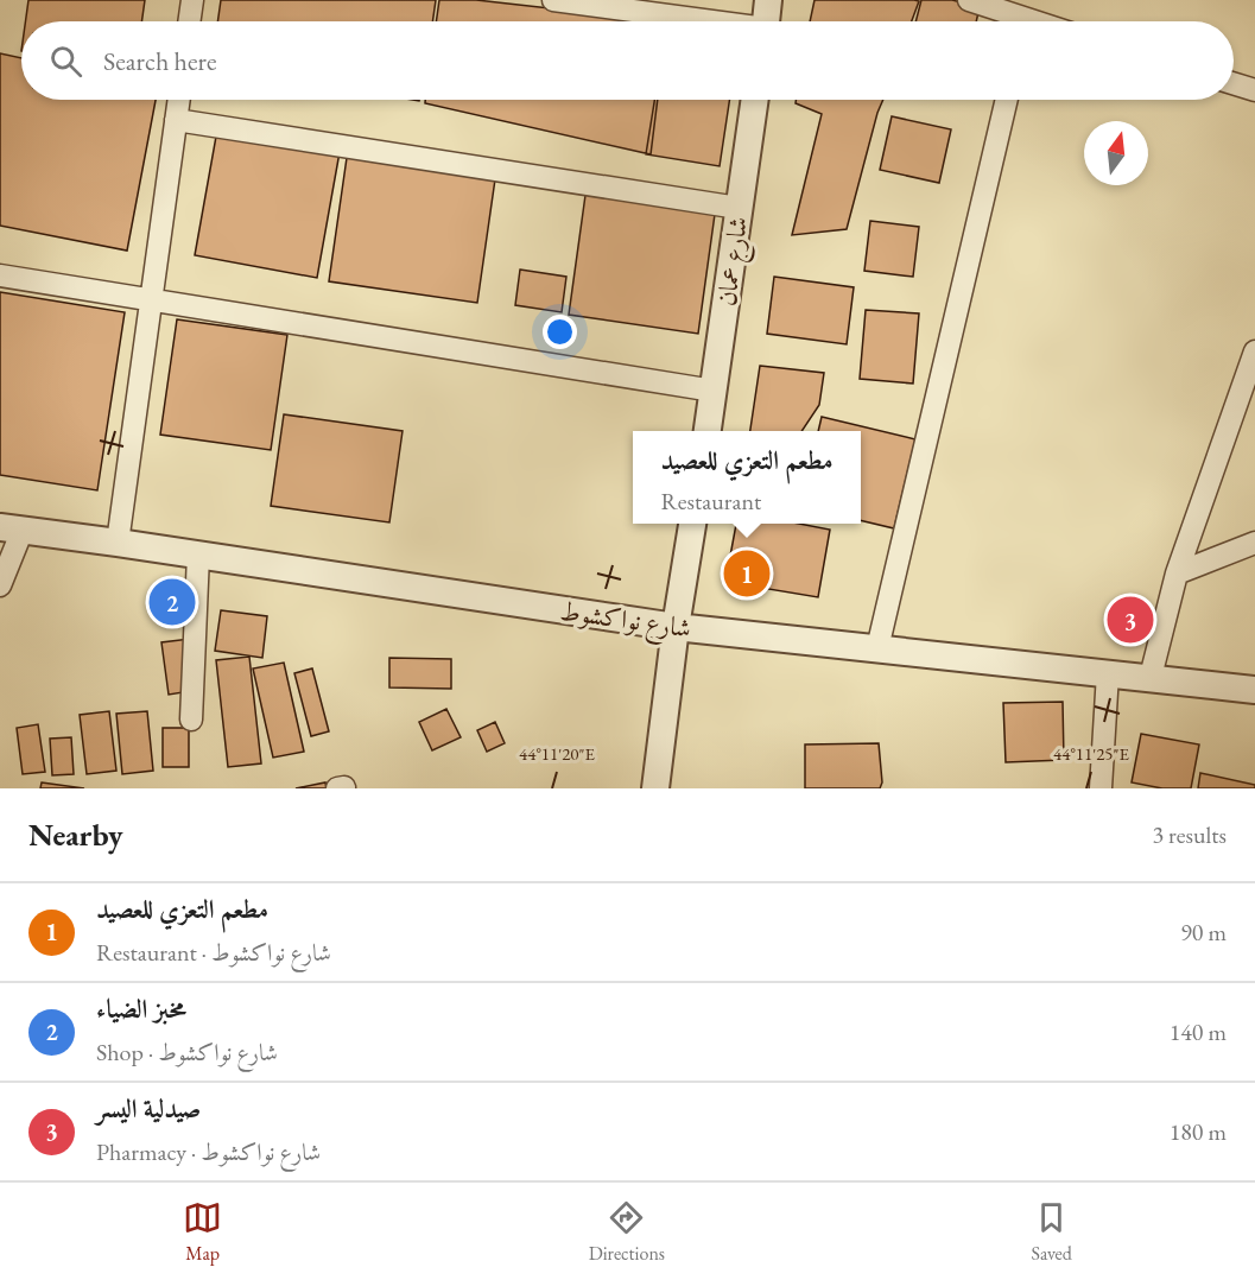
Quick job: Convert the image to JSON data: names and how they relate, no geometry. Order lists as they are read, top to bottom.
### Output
{
  "streets": {
    "street": ["شارع عمان", "شارع نواكشوط"]
  },
  "north": "top",
  "page": {
    "search": "Search here",
    "popup": ["مطعم التعزي للعصيد", "Restaurant"],
    "pins": ["1", "2", "3"],
    "heading": ["Nearby", "3 results"],
    "list": [
      {
        "mark": "1",
        "name": "مطعم التعزي للعصيد",
        "note": "Restaurant · شارع نواكشوط",
        "value": "90 m"
      },
      {
        "mark": "2",
        "name": "مخبز الضياء",
        "note": "Shop · شارع نواكشوط",
        "value": "140 m"
      },
      {
        "mark": "3",
        "name": "صيدلية اليسر",
        "note": "Pharmacy · شارع نواكشوط",
        "value": "180 m"
      }
    ],
    "nav": ["Map", "Directions", "Saved"]
  },
  "coordinates": ["44°11'20\"E", "44°11'25\"E"]
}
